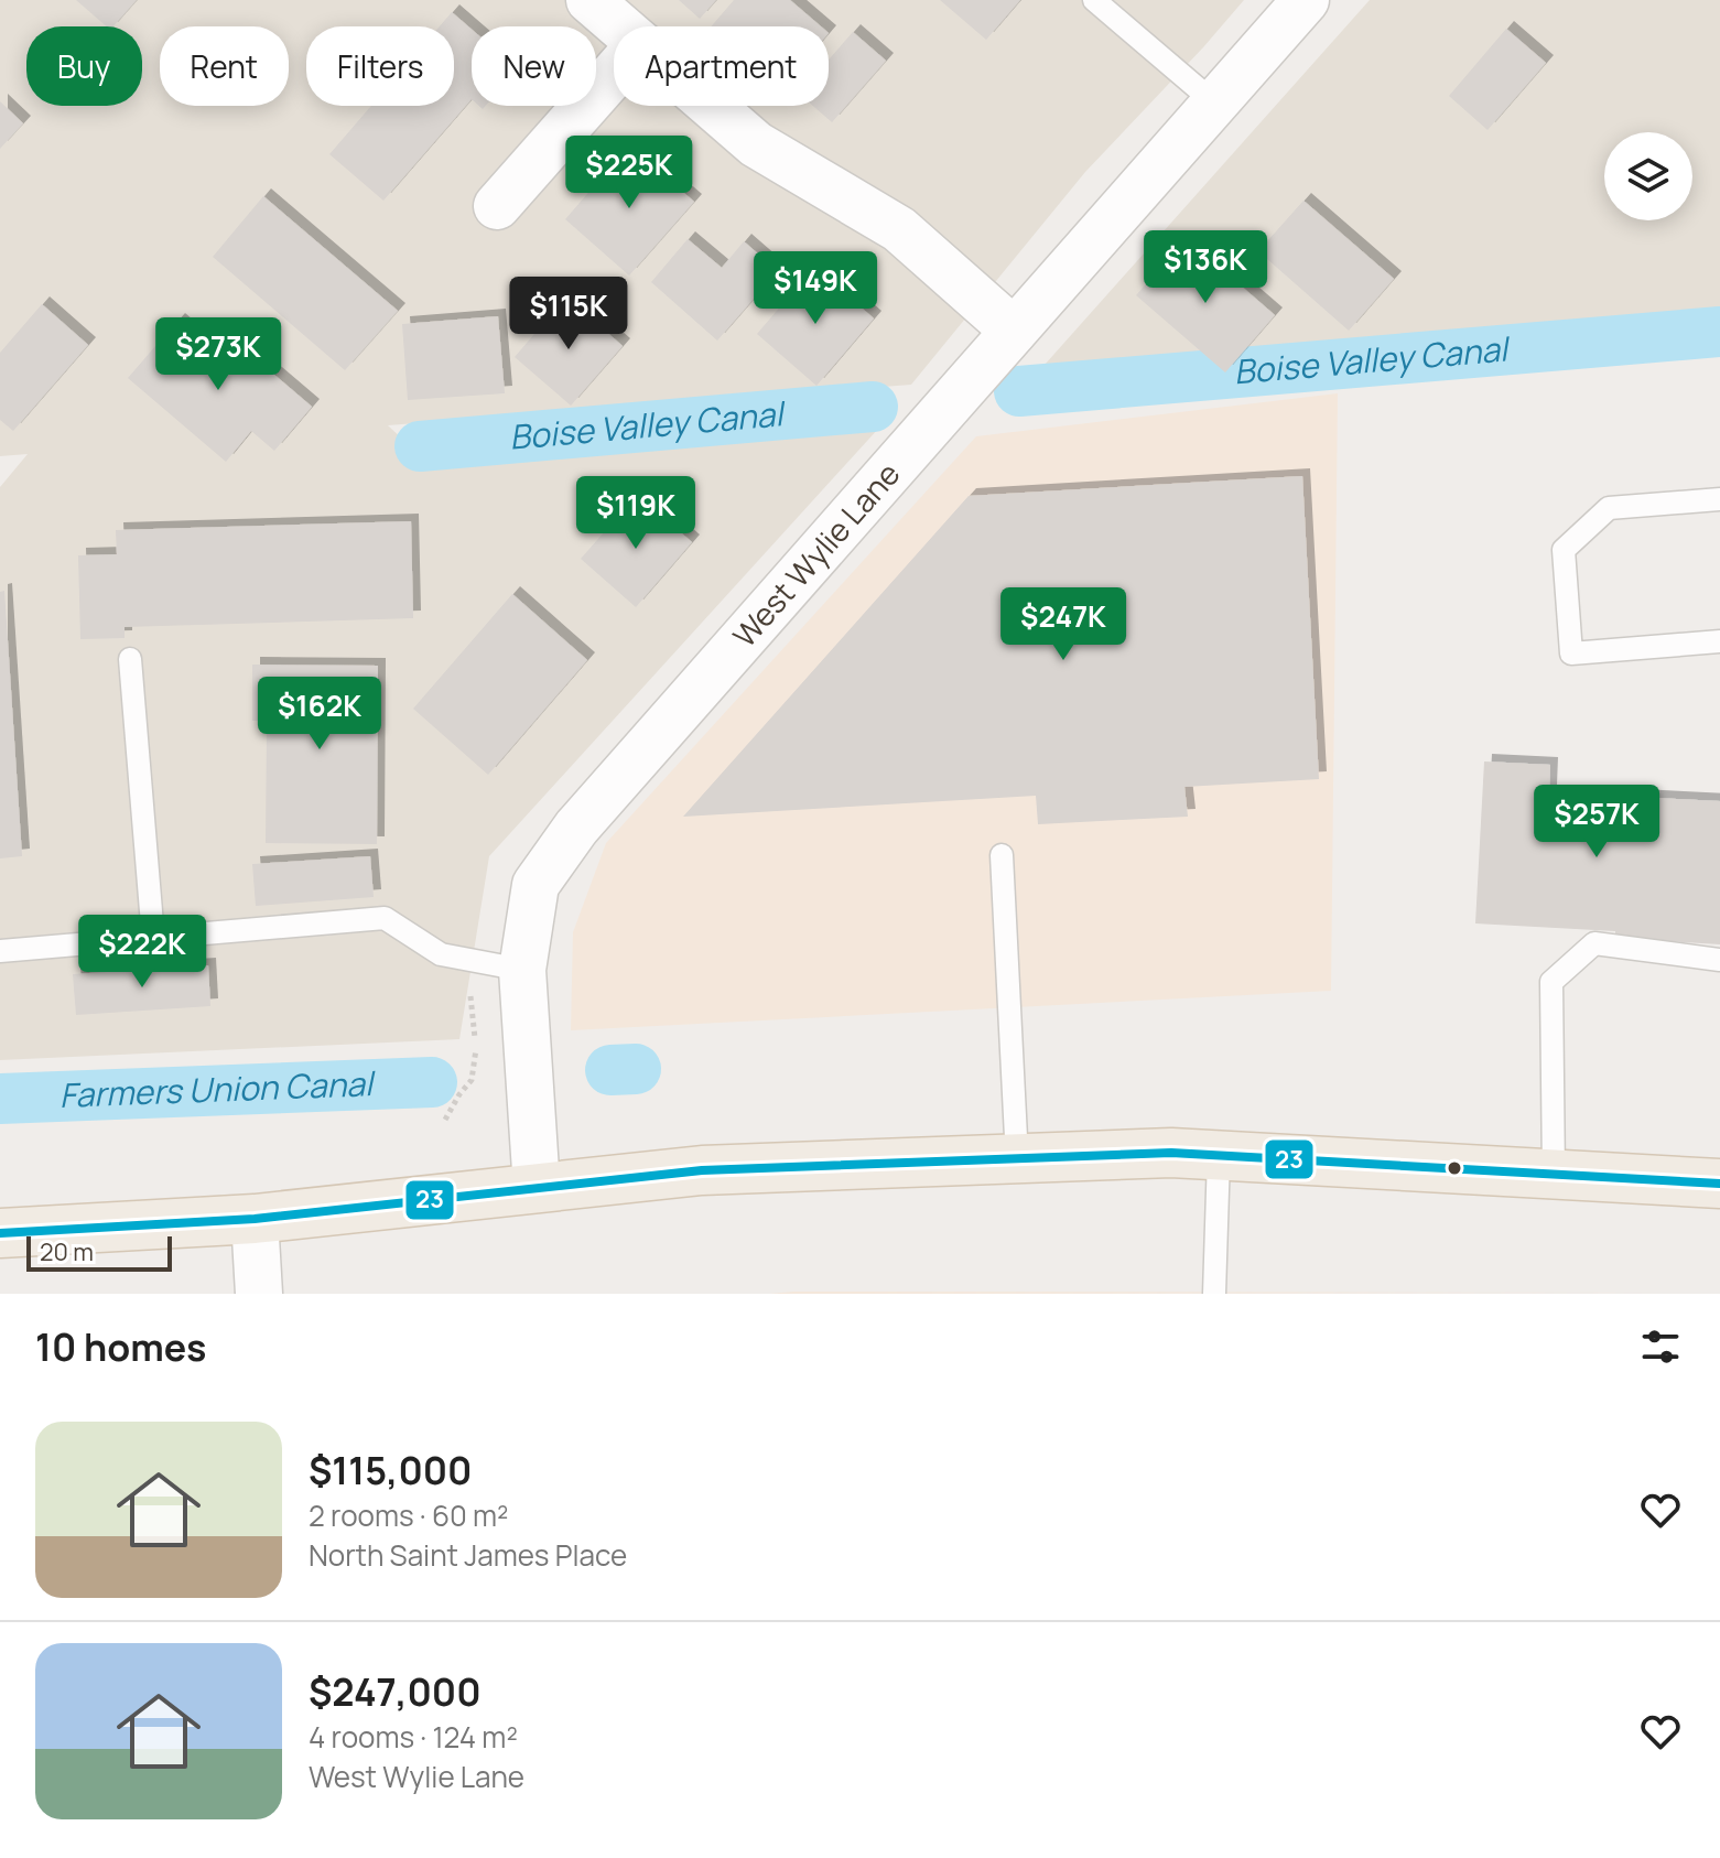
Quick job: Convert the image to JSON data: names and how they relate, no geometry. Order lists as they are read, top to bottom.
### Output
{
  "streets": {
    "street": ["West Wylie Lane"]
  },
  "water": ["Boise Valley Canal", "Farmers Union Canal"],
  "lines": ["transit line 23"],
  "scale_bar": "20 m",
  "page": {
    "chip": [
      "Buy",
      "Rent",
      "Filters",
      "New",
      "Apartment"
    ],
    "price": [
      "$225K",
      "$136K",
      "$149K",
      "$115K",
      "$273K",
      "$119K",
      "$247K",
      "$162K",
      "$257K",
      "$222K"
    ],
    "scale": "20 m",
    "heading": "10 homes",
    "list": [
      {
        "name": "$115,000",
        "note": "2 rooms · 60 m² · North Saint James Place"
      },
      {
        "name": "$247,000",
        "note": "4 rooms · 124 m² · West Wylie Lane"
      }
    ]
  }
}
